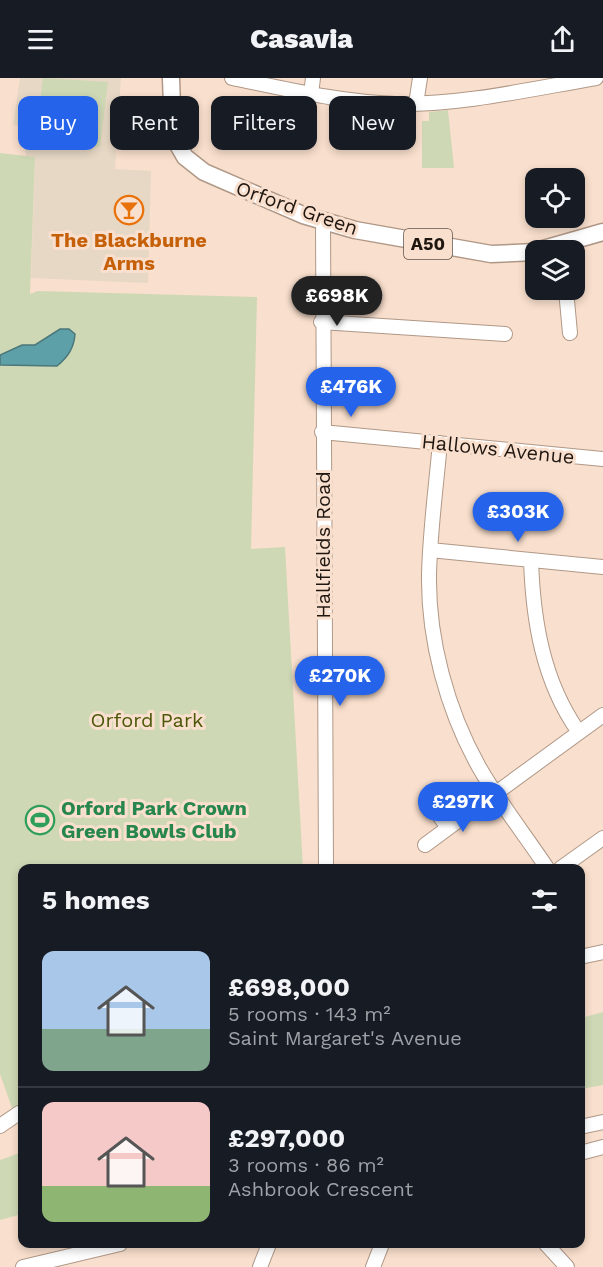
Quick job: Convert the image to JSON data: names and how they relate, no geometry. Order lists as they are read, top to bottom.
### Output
{
  "streets": {
    "main road": ["Orford Green", "A50"],
    "street": ["Hallows Avenue", "Hallfields Road"]
  },
  "crossings": [
    ["Orford Green", "Hallfields Road"],
    ["Hallows Avenue", "Hallfields Road"]
  ],
  "parks": ["Orford Park"],
  "places": {
    "bar": ["The Blackburne Arms"],
    "sports": ["Orford Park Crown Green Bowls Club"]
  },
  "page": {
    "header": "Casavia",
    "chip": [
      "Buy",
      "Rent",
      "Filters",
      "New"
    ],
    "price": [
      "£698K",
      "£476K",
      "£303K",
      "£270K",
      "£297K"
    ],
    "heading": "5 homes",
    "list": [
      {
        "name": "£698,000",
        "note": "5 rooms · 143 m² · Saint Margaret's Avenue"
      },
      {
        "name": "£297,000",
        "note": "3 rooms · 86 m² · Ashbrook Crescent"
      }
    ]
  }
}
